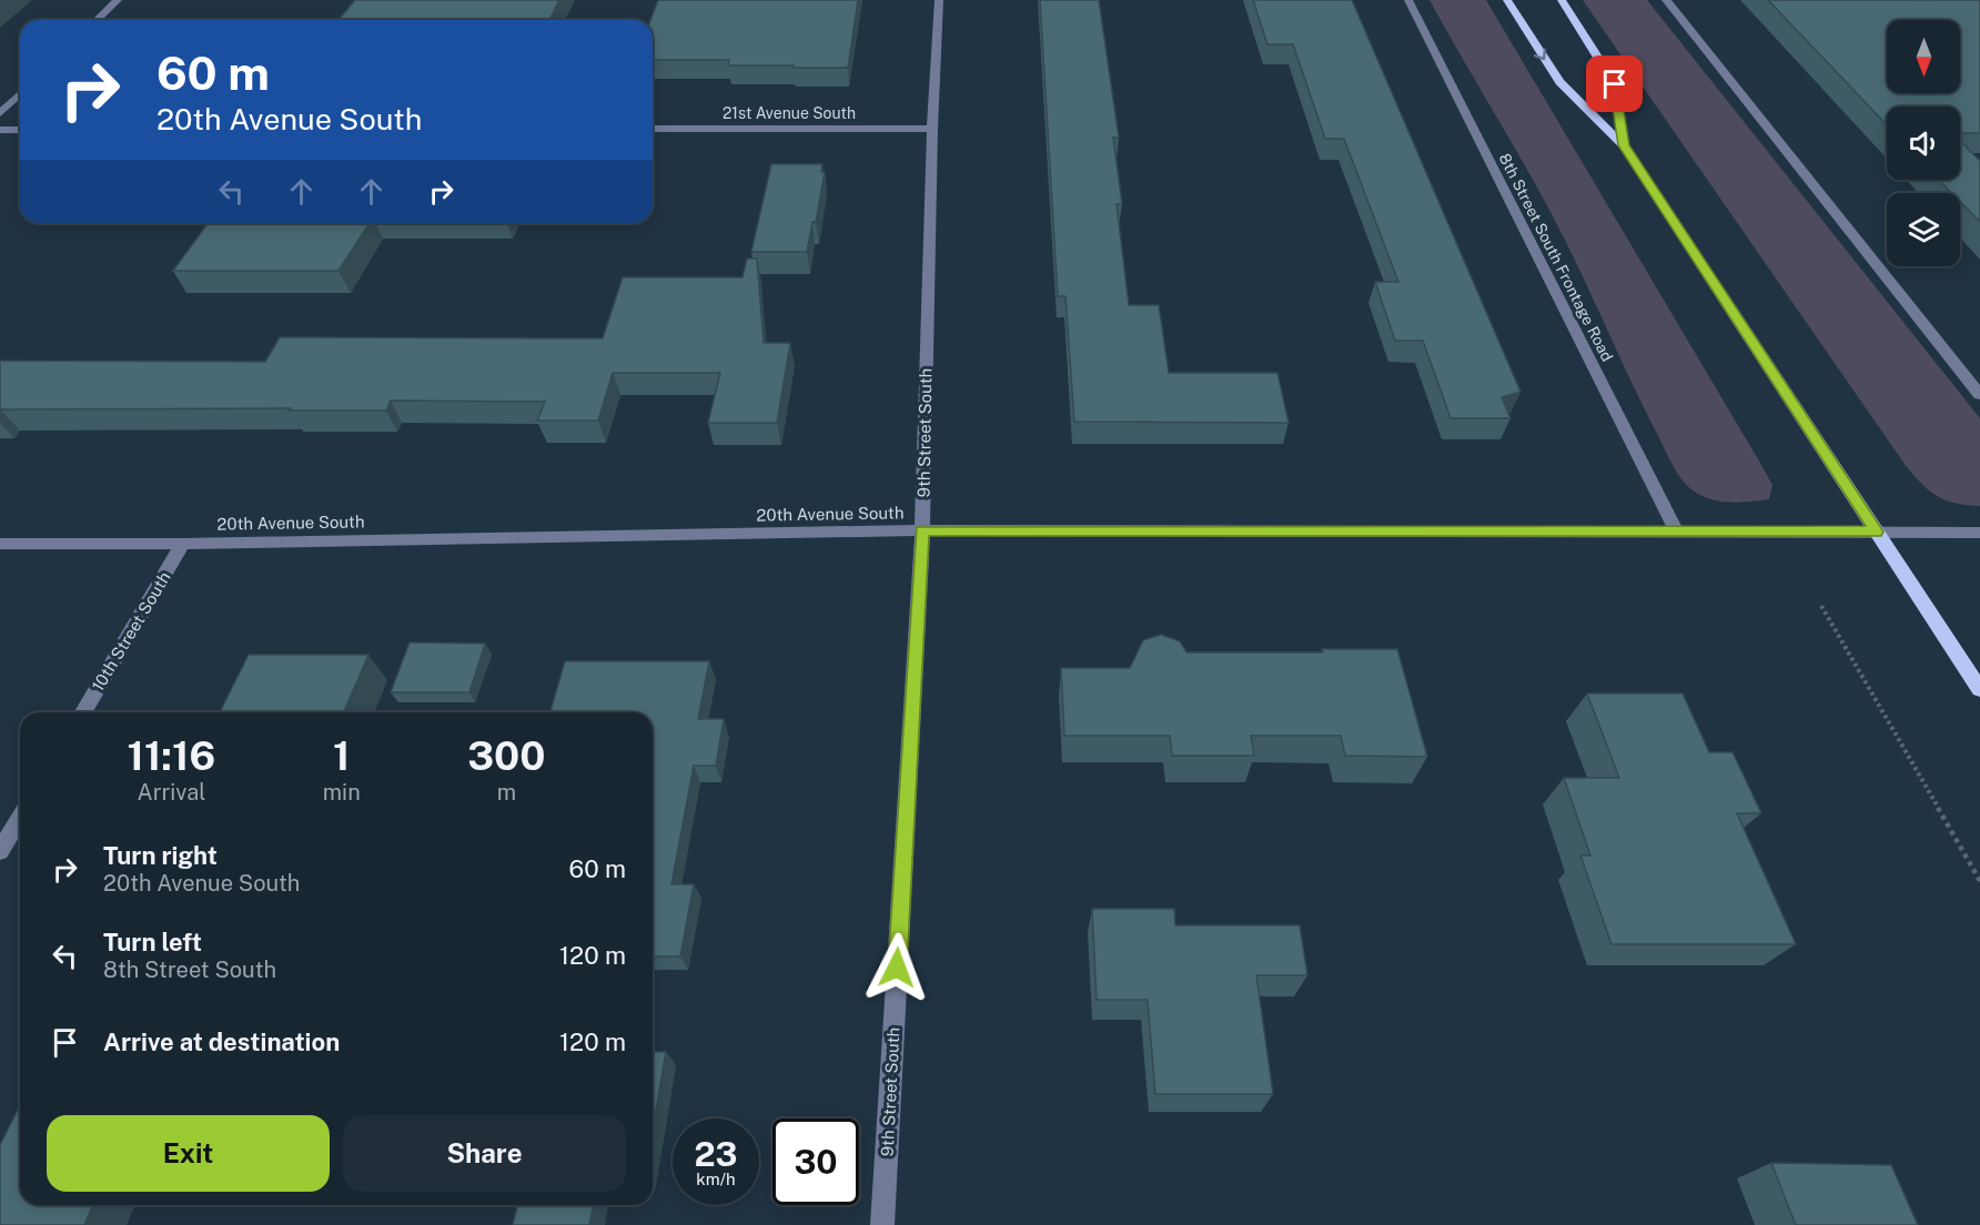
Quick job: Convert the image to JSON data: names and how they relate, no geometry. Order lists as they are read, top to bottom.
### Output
{
  "streets": {
    "street": [
      "21st Avenue South",
      "8th Street South Frontage Road",
      "9th Street South",
      "20th Avenue South",
      "10th Street South"
    ]
  },
  "crossings": [
    ["21st Avenue South", "9th Street South"],
    ["8th Street South Frontage Road", "20th Avenue South"],
    ["9th Street South", "20th Avenue South"],
    ["20th Avenue South", "10th Street South"]
  ],
  "north": "bottom",
  "page": {
    "turn": ["60 m", "20th Avenue South"],
    "eta": [
      "11:16",
      "Arrival",
      "1",
      "min",
      "300",
      "m"
    ],
    "list": [
      {
        "name": "Turn right",
        "note": "20th Avenue South",
        "value": "60 m"
      },
      {
        "name": "Turn left",
        "note": "8th Street South",
        "value": "120 m"
      },
      {
        "name": "Arrive at destination",
        "value": "120 m"
      }
    ],
    "buttons": ["Exit", "Share"],
    "speed": "23 km/h",
    "limit": "30"
  }
}
